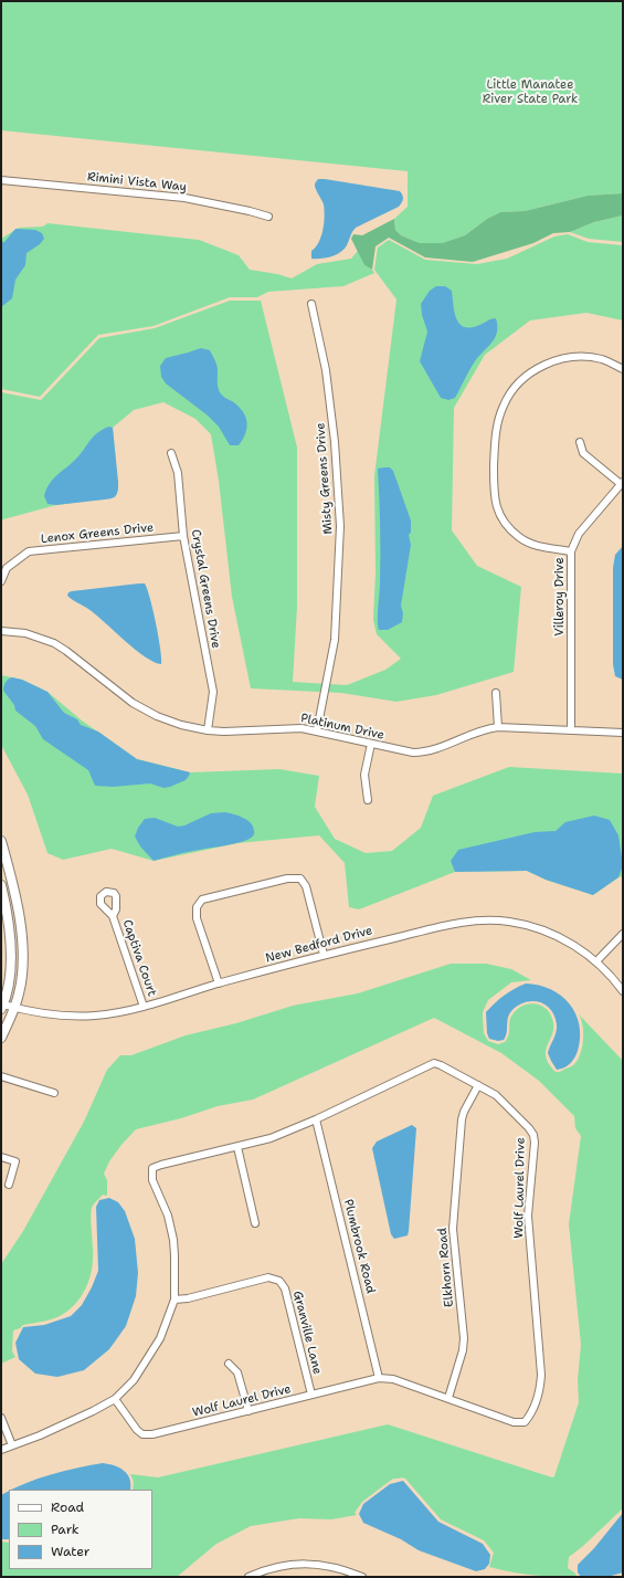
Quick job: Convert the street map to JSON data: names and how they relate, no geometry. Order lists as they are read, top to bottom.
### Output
{
  "streets": {
    "street": [
      "Rimini Vista Way",
      "Misty Greens Drive",
      "Lenox Greens Drive",
      "Crystal Greens Drive",
      "Villeroy Drive",
      "Platinum Drive",
      "New Bedford Drive",
      "Captiva Court",
      "Wolf Laurel Drive",
      "Plumbrook Road",
      "Elkhorn Road",
      "Granville Lane"
    ]
  },
  "crossings": [
    ["Misty Greens Drive", "Platinum Drive"],
    ["Lenox Greens Drive", "Crystal Greens Drive"],
    ["Crystal Greens Drive", "Platinum Drive"],
    ["Villeroy Drive", "Platinum Drive"],
    ["New Bedford Drive", "Captiva Court"],
    ["Wolf Laurel Drive", "Plumbrook Road"],
    ["Wolf Laurel Drive", "Elkhorn Road"],
    ["Wolf Laurel Drive", "Granville Lane"]
  ],
  "parks": ["Little Manatee River State Park"],
  "legend": ["Road", "Park", "Water"]
}
